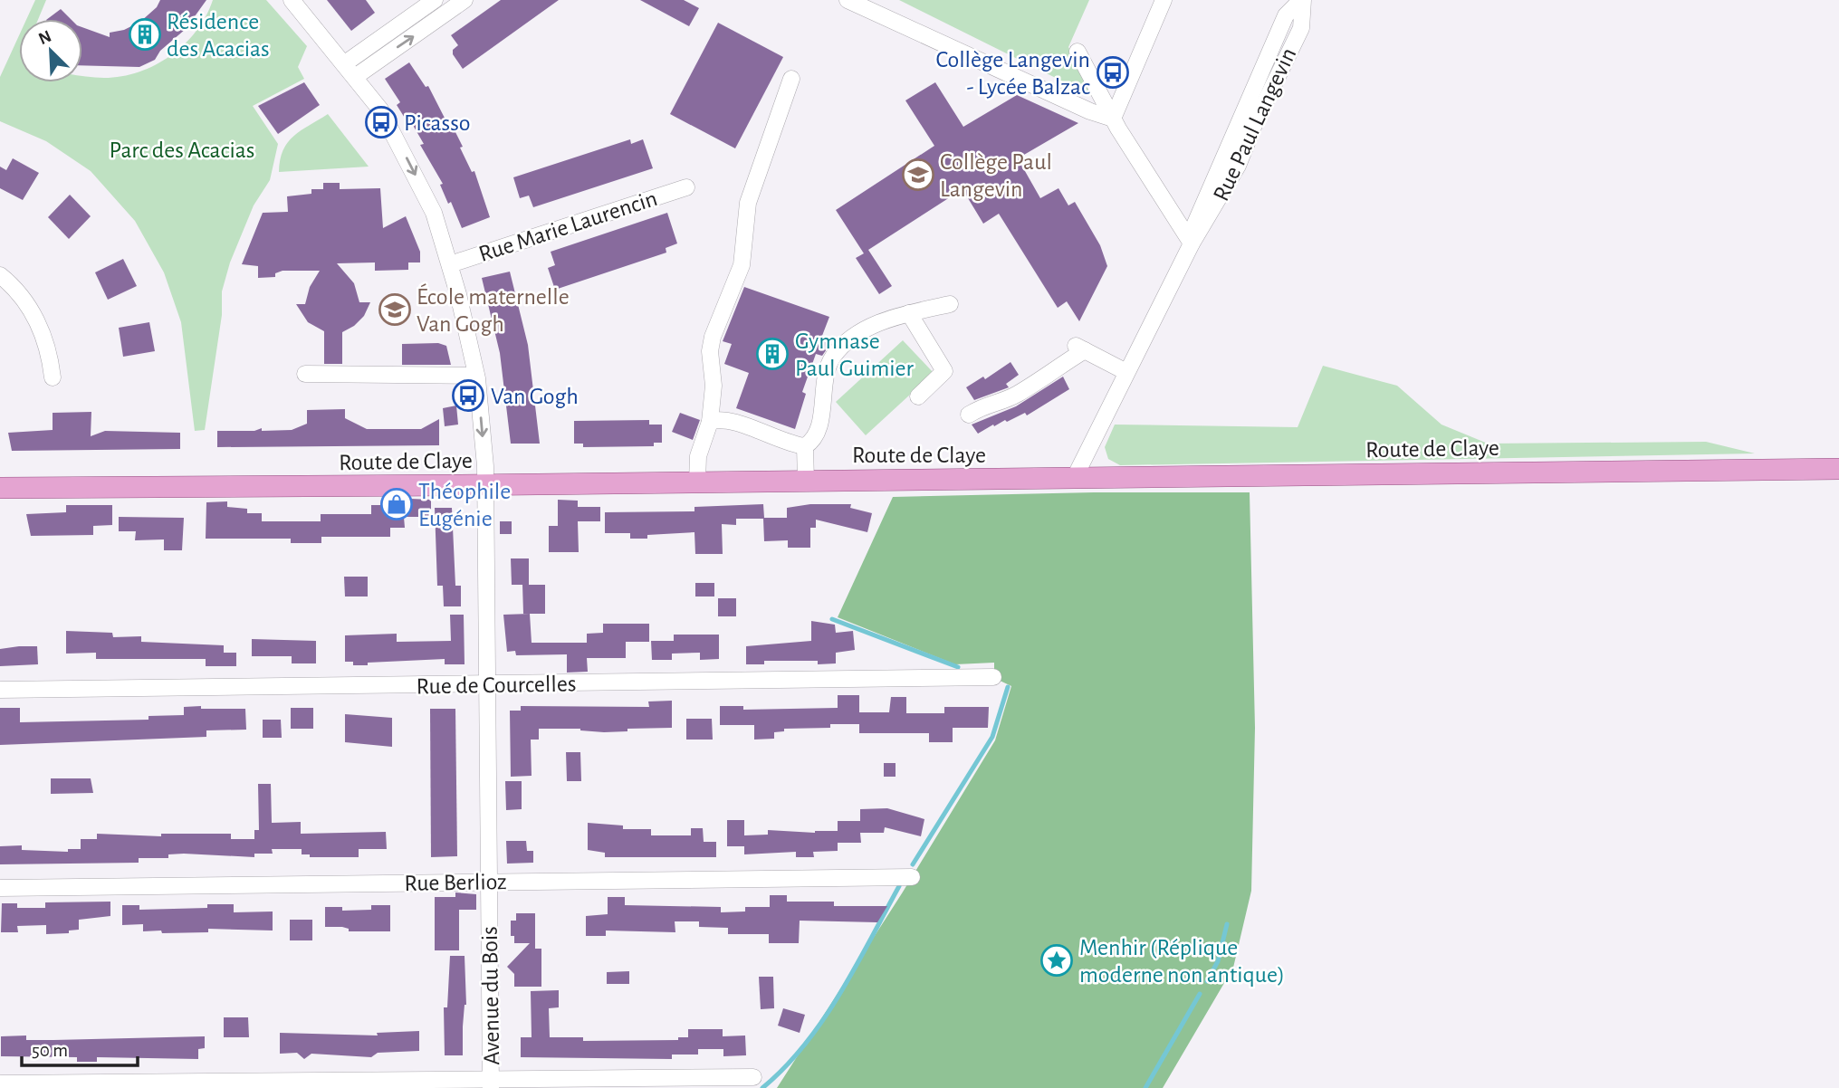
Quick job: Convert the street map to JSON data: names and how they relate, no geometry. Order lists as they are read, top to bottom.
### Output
{
  "streets": {
    "main road": ["Route de Claye"],
    "street": [
      "Rue Paul Langevin",
      "Rue Marie Laurencin",
      "Rue de Courcelles",
      "Rue Berlioz",
      "Avenue du Bois"
    ]
  },
  "crossings": [
    ["Rue Paul Langevin", "Route de Claye"],
    ["Rue Marie Laurencin", "Avenue du Bois"],
    ["Route de Claye", "Avenue du Bois"],
    ["Rue de Courcelles", "Avenue du Bois"],
    ["Rue Berlioz", "Avenue du Bois"]
  ],
  "parks": ["Parc des Acacias"],
  "places": {
    "building": ["Résidence des Acacias", "Gymnase Paul Guimier"],
    "bus stop": ["Collège Langevin - Lycée Balzac", "Picasso", "Van Gogh"],
    "school or university": ["Collège Paul Langevin", "École maternelle Van Gogh"],
    "shop": ["Théophile Eugénie"],
    "place": ["Menhir (Réplique moderne non antique)"]
  },
  "scale_bar": "50 m",
  "north": "top left"
}
